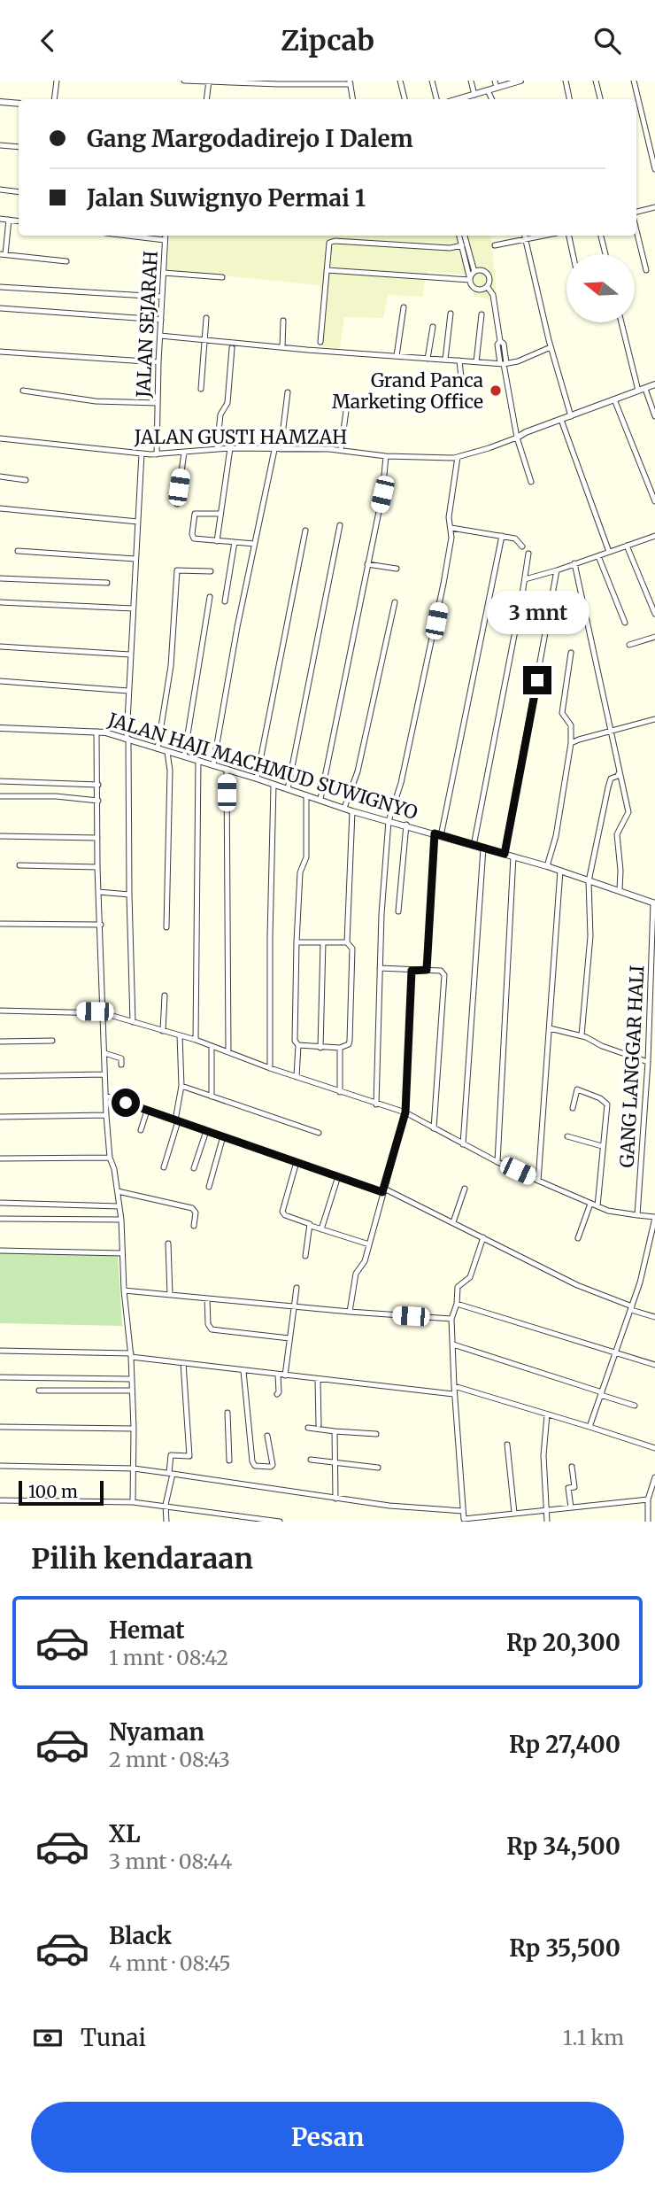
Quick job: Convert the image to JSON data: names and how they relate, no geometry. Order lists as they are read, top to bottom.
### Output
{
  "streets": {
    "street": [
      "JALAN SEJARAH",
      "JALAN GUSTI HAMZAH",
      "JALAN HAJI MACHMUD SUWIGNYO",
      "GANG LANGGAR HALI"
    ]
  },
  "crossings": [
    ["JALAN SEJARAH", "JALAN GUSTI HAMZAH"],
    ["JALAN HAJI MACHMUD SUWIGNYO", "GANG LANGGAR HALI"]
  ],
  "places": ["Grand Panca Marketing Office"],
  "scale_bar": "100 m",
  "north": "left",
  "page": {
    "header": "Zipcab",
    "banner": ["Gang Margodadirejo I Dalem", "Jalan Suwignyo Permai 1"],
    "bubble": "3 mnt",
    "scale": "100 m",
    "heading": "Pilih kendaraan",
    "list": [
      {
        "name": "Hemat",
        "note": "1 mnt · 08:42",
        "value": "Rp 20,300"
      },
      {
        "name": "Nyaman",
        "note": "2 mnt · 08:43",
        "value": "Rp 27,400"
      },
      {
        "name": "XL",
        "note": "3 mnt · 08:44",
        "value": "Rp 34,500"
      },
      {
        "name": "Black",
        "note": "4 mnt · 08:45",
        "value": "Rp 35,500"
      }
    ],
    "pay": ["Tunai", "1.1 km"],
    "buttons": "Pesan"
  }
}
